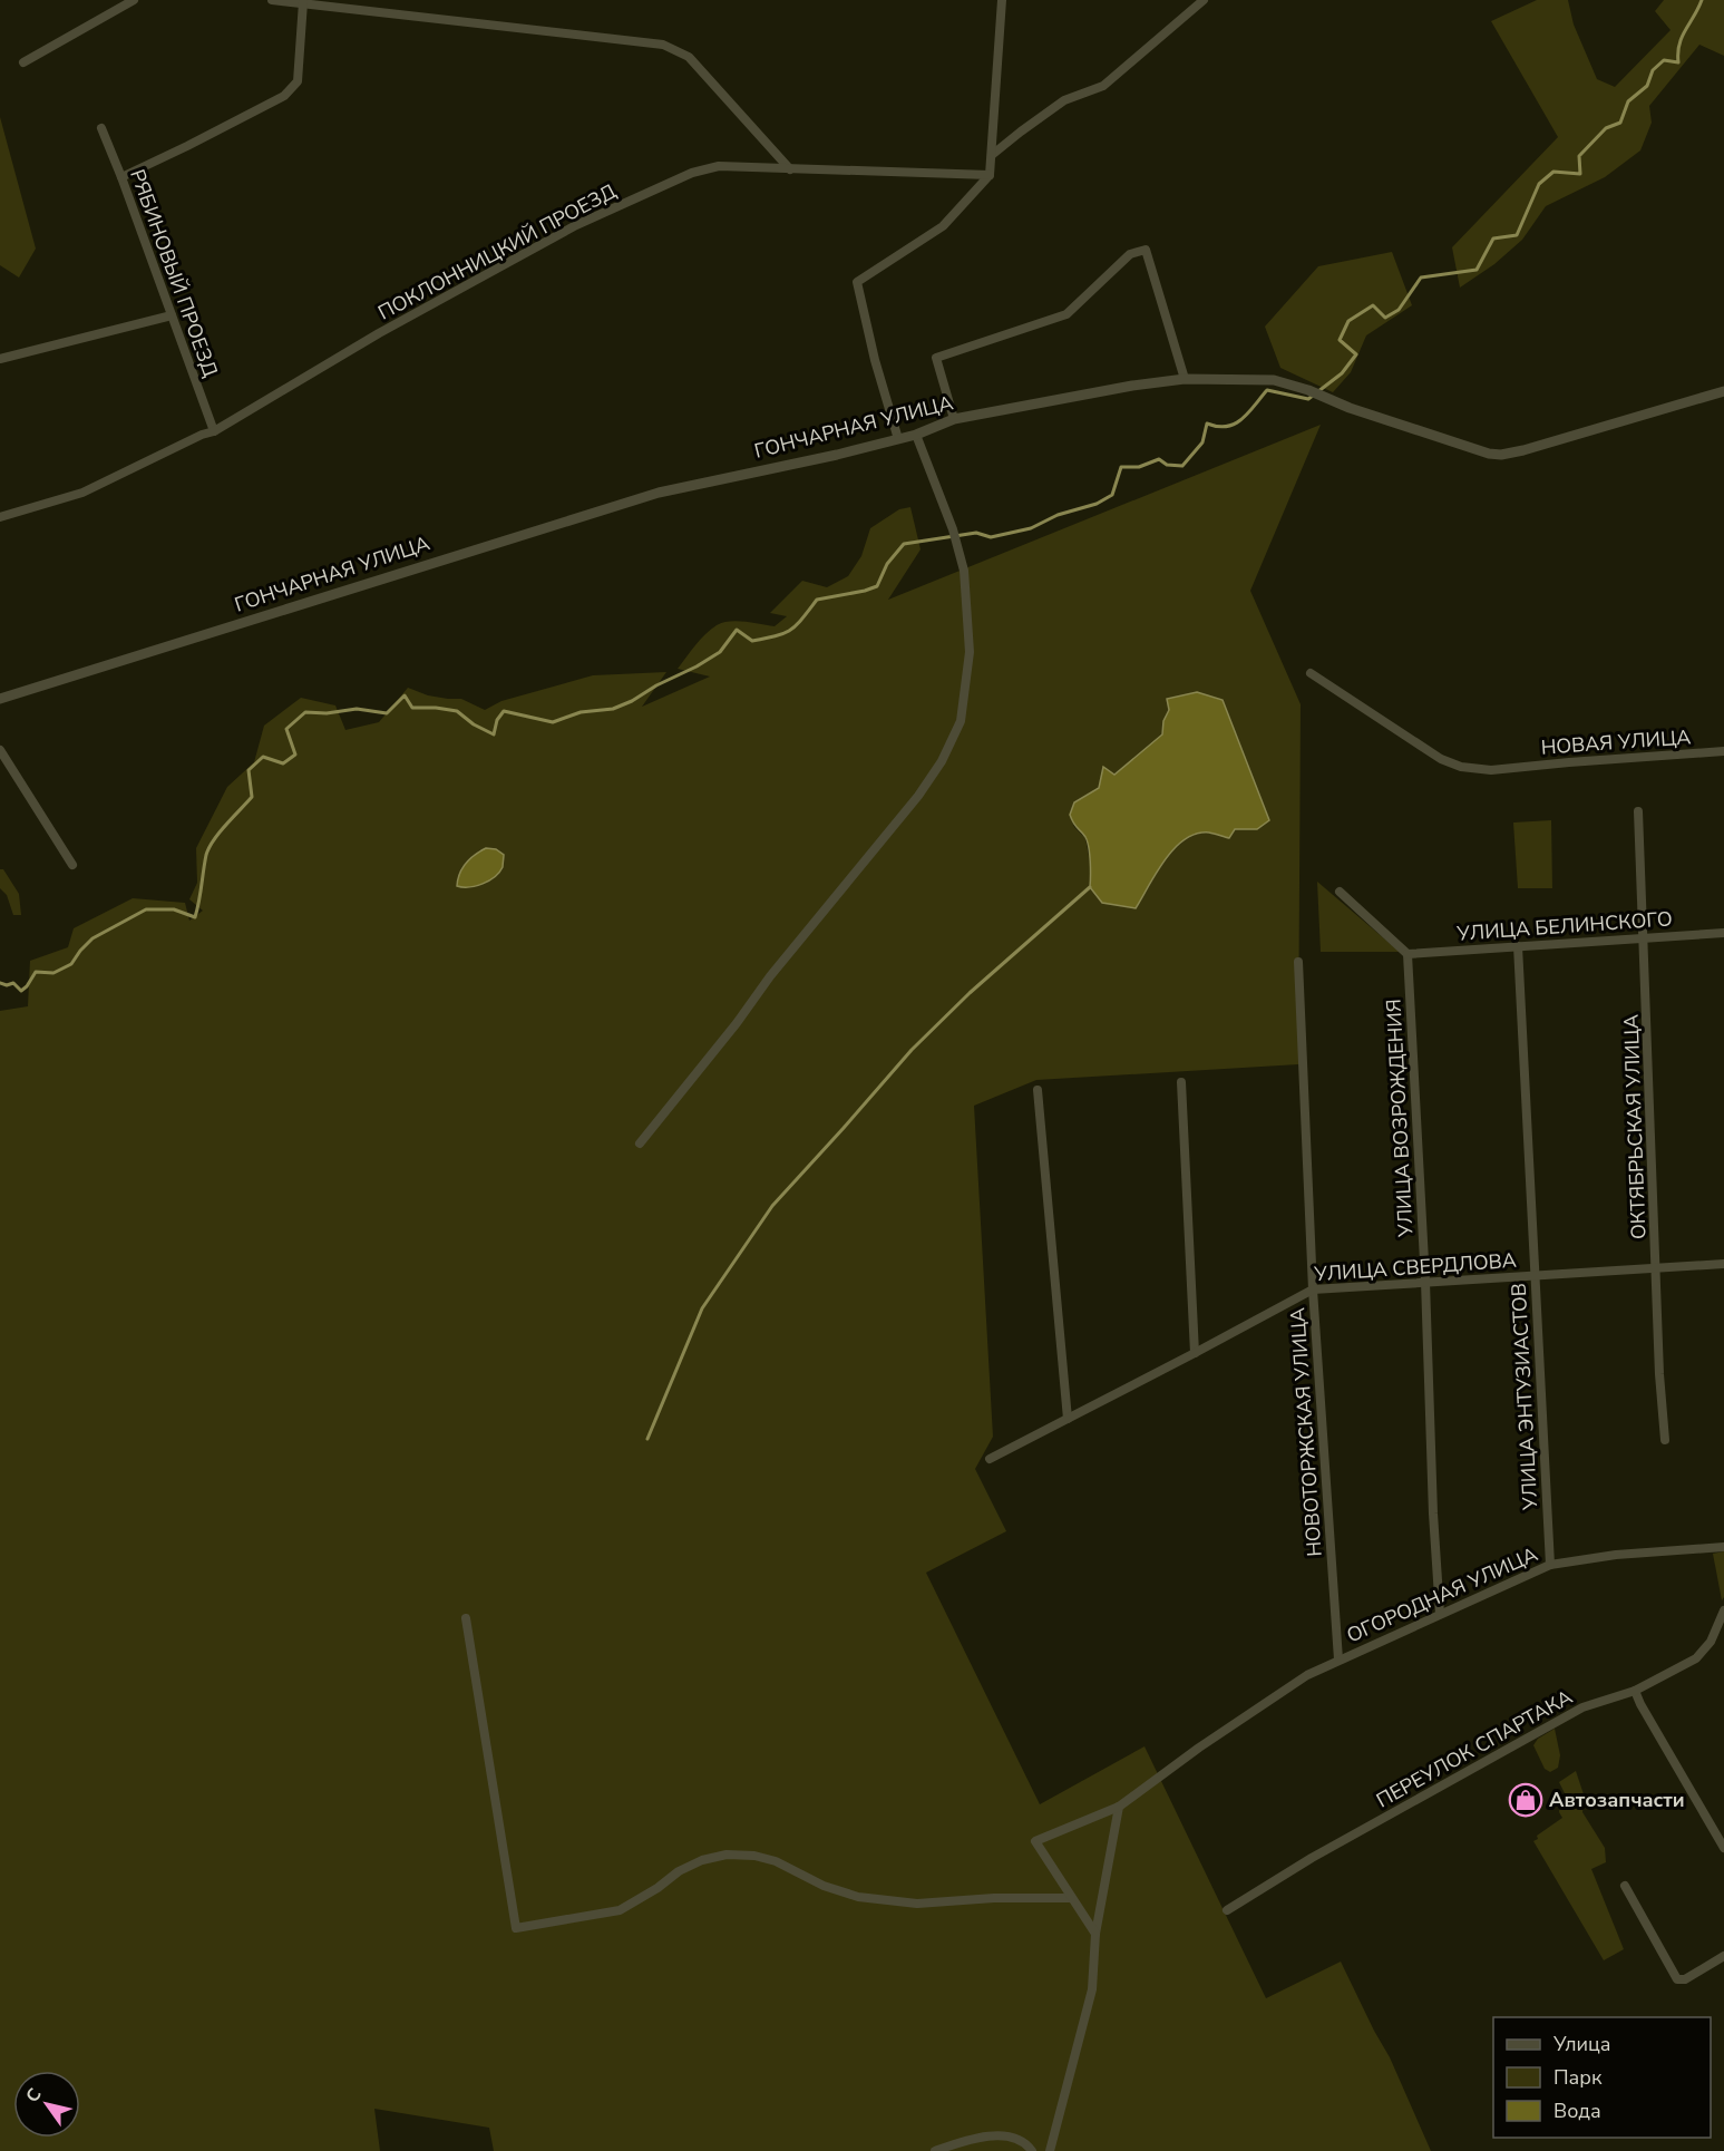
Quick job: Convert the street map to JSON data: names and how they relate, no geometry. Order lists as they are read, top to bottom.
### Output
{
  "streets": {
    "street": [
      "ПОКЛОННИЦКИЙ ПРОЕЗД",
      "РЯБИНОВЫЙ ПРОЕЗД",
      "ГОНЧАРНАЯ УЛИЦА",
      "НОВАЯ УЛИЦА",
      "УЛИЦА БЕЛИНСКОГО",
      "УЛИЦА ВОЗРОЖДЕНИЯ",
      "ОКТЯБРЬСКАЯ УЛИЦА",
      "УЛИЦА СВЕРДЛОВА",
      "УЛИЦА ЭНТУЗИАСТОВ",
      "НОВОТОРЖСКАЯ УЛИЦА",
      "ОГОРОДНАЯ УЛИЦА",
      "ПЕРЕУЛОК СПАРТАКА"
    ]
  },
  "crossings": [
    ["ПОКЛОННИЦКИЙ ПРОЕЗД", "РЯБИНОВЫЙ ПРОЕЗД"],
    ["УЛИЦА БЕЛИНСКОГО", "УЛИЦА ВОЗРОЖДЕНИЯ"],
    ["УЛИЦА БЕЛИНСКОГО", "ОКТЯБРЬСКАЯ УЛИЦА"],
    ["УЛИЦА БЕЛИНСКОГО", "УЛИЦА ЭНТУЗИАСТОВ"],
    ["УЛИЦА ВОЗРОЖДЕНИЯ", "УЛИЦА СВЕРДЛОВА"],
    ["УЛИЦА ВОЗРОЖДЕНИЯ", "ОГОРОДНАЯ УЛИЦА"],
    ["ОКТЯБРЬСКАЯ УЛИЦА", "УЛИЦА СВЕРДЛОВА"],
    ["УЛИЦА СВЕРДЛОВА", "УЛИЦА ЭНТУЗИАСТОВ"],
    ["УЛИЦА СВЕРДЛОВА", "НОВОТОРЖСКАЯ УЛИЦА"],
    ["УЛИЦА ЭНТУЗИАСТОВ", "ОГОРОДНАЯ УЛИЦА"],
    ["НОВОТОРЖСКАЯ УЛИЦА", "ОГОРОДНАЯ УЛИЦА"]
  ],
  "places": {
    "shop": ["Автозапчасти"]
  },
  "legend": ["Улица", "Парк", "Вода"],
  "north": "top left"
}
